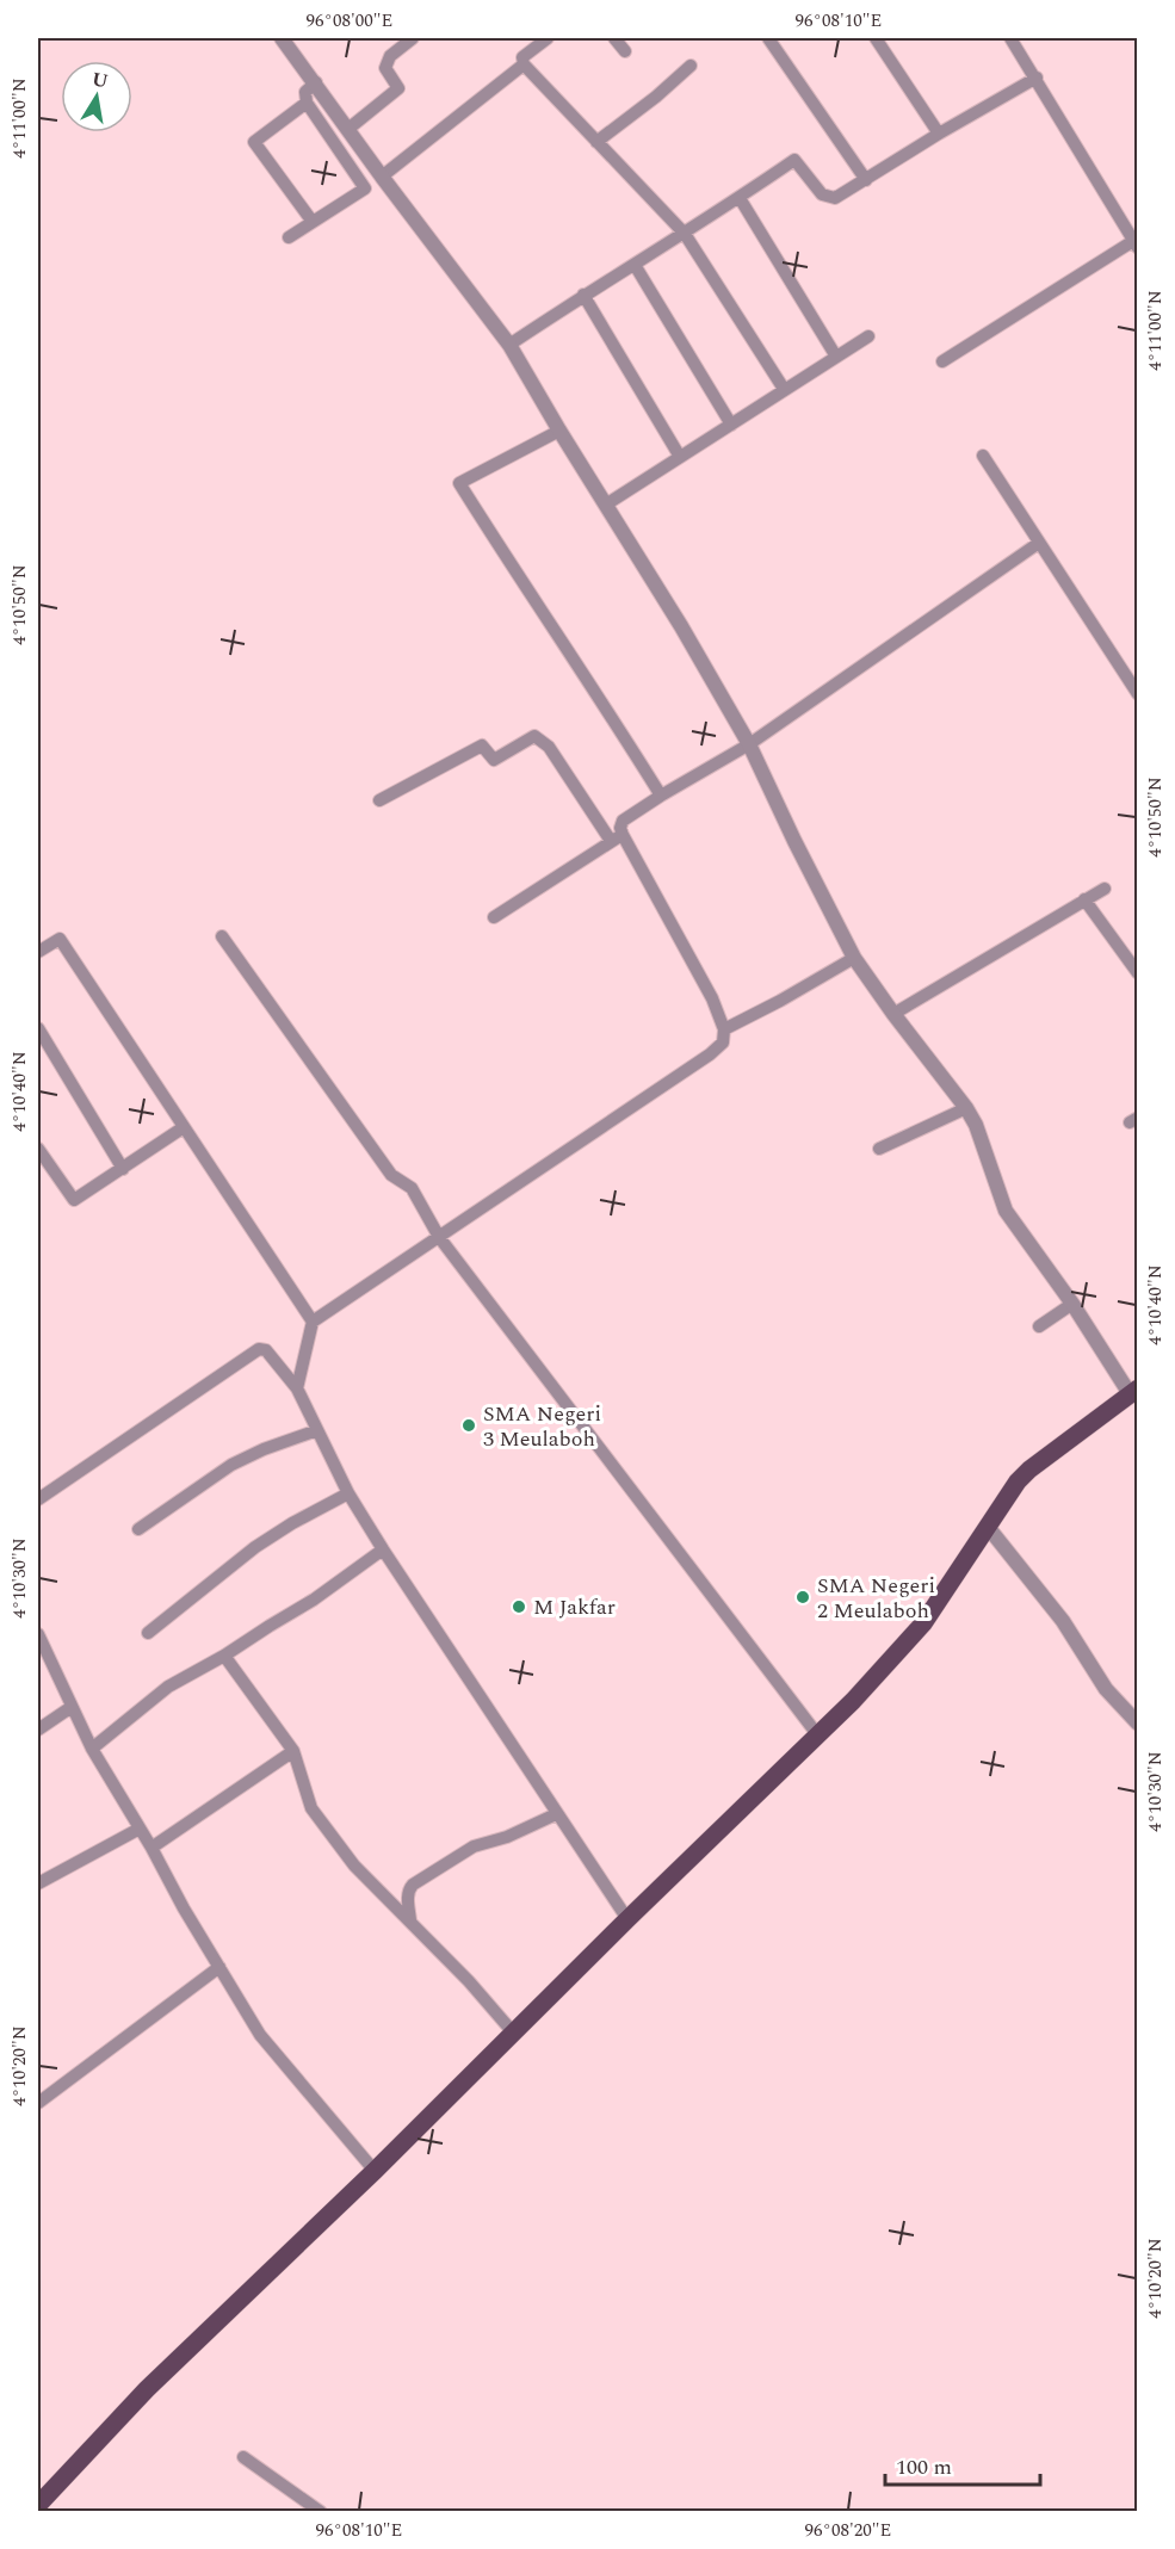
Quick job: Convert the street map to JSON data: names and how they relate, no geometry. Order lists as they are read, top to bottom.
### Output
{
  "places": ["SMA Negeri 3 Meulaboh", "SMA Negeri 2 Meulaboh", "M Jakfar"],
  "scale_bar": "100 m",
  "north": "top",
  "coordinates": [
    "96°08'00\"E",
    "96°08'10\"E",
    "4°11'00\"N",
    "4°10'50\"N",
    "4°10'40\"N",
    "4°10'30\"N",
    "4°10'20\"N",
    "96°08'20\"E"
  ]
}
